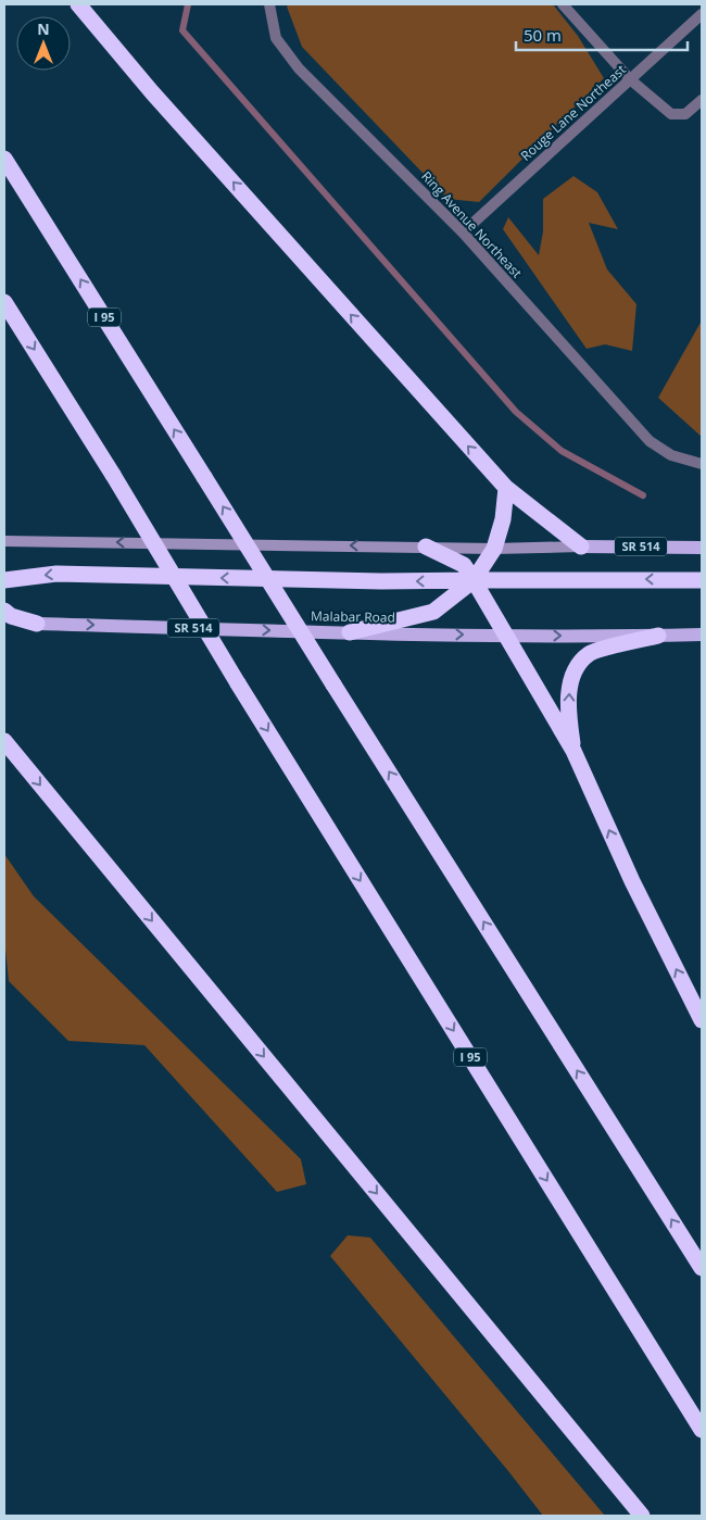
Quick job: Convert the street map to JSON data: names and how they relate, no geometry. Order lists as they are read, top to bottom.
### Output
{
  "streets": {
    "highway": ["I 95"],
    "main road": ["SR 514", "Malabar Road"],
    "street": ["Rouge Lane Northeast", "Ring Avenue Northeast"]
  },
  "crossings": [
    ["Rouge Lane Northeast", "Ring Avenue Northeast"]
  ],
  "scale_bar": "50 m",
  "north": "top"
}
